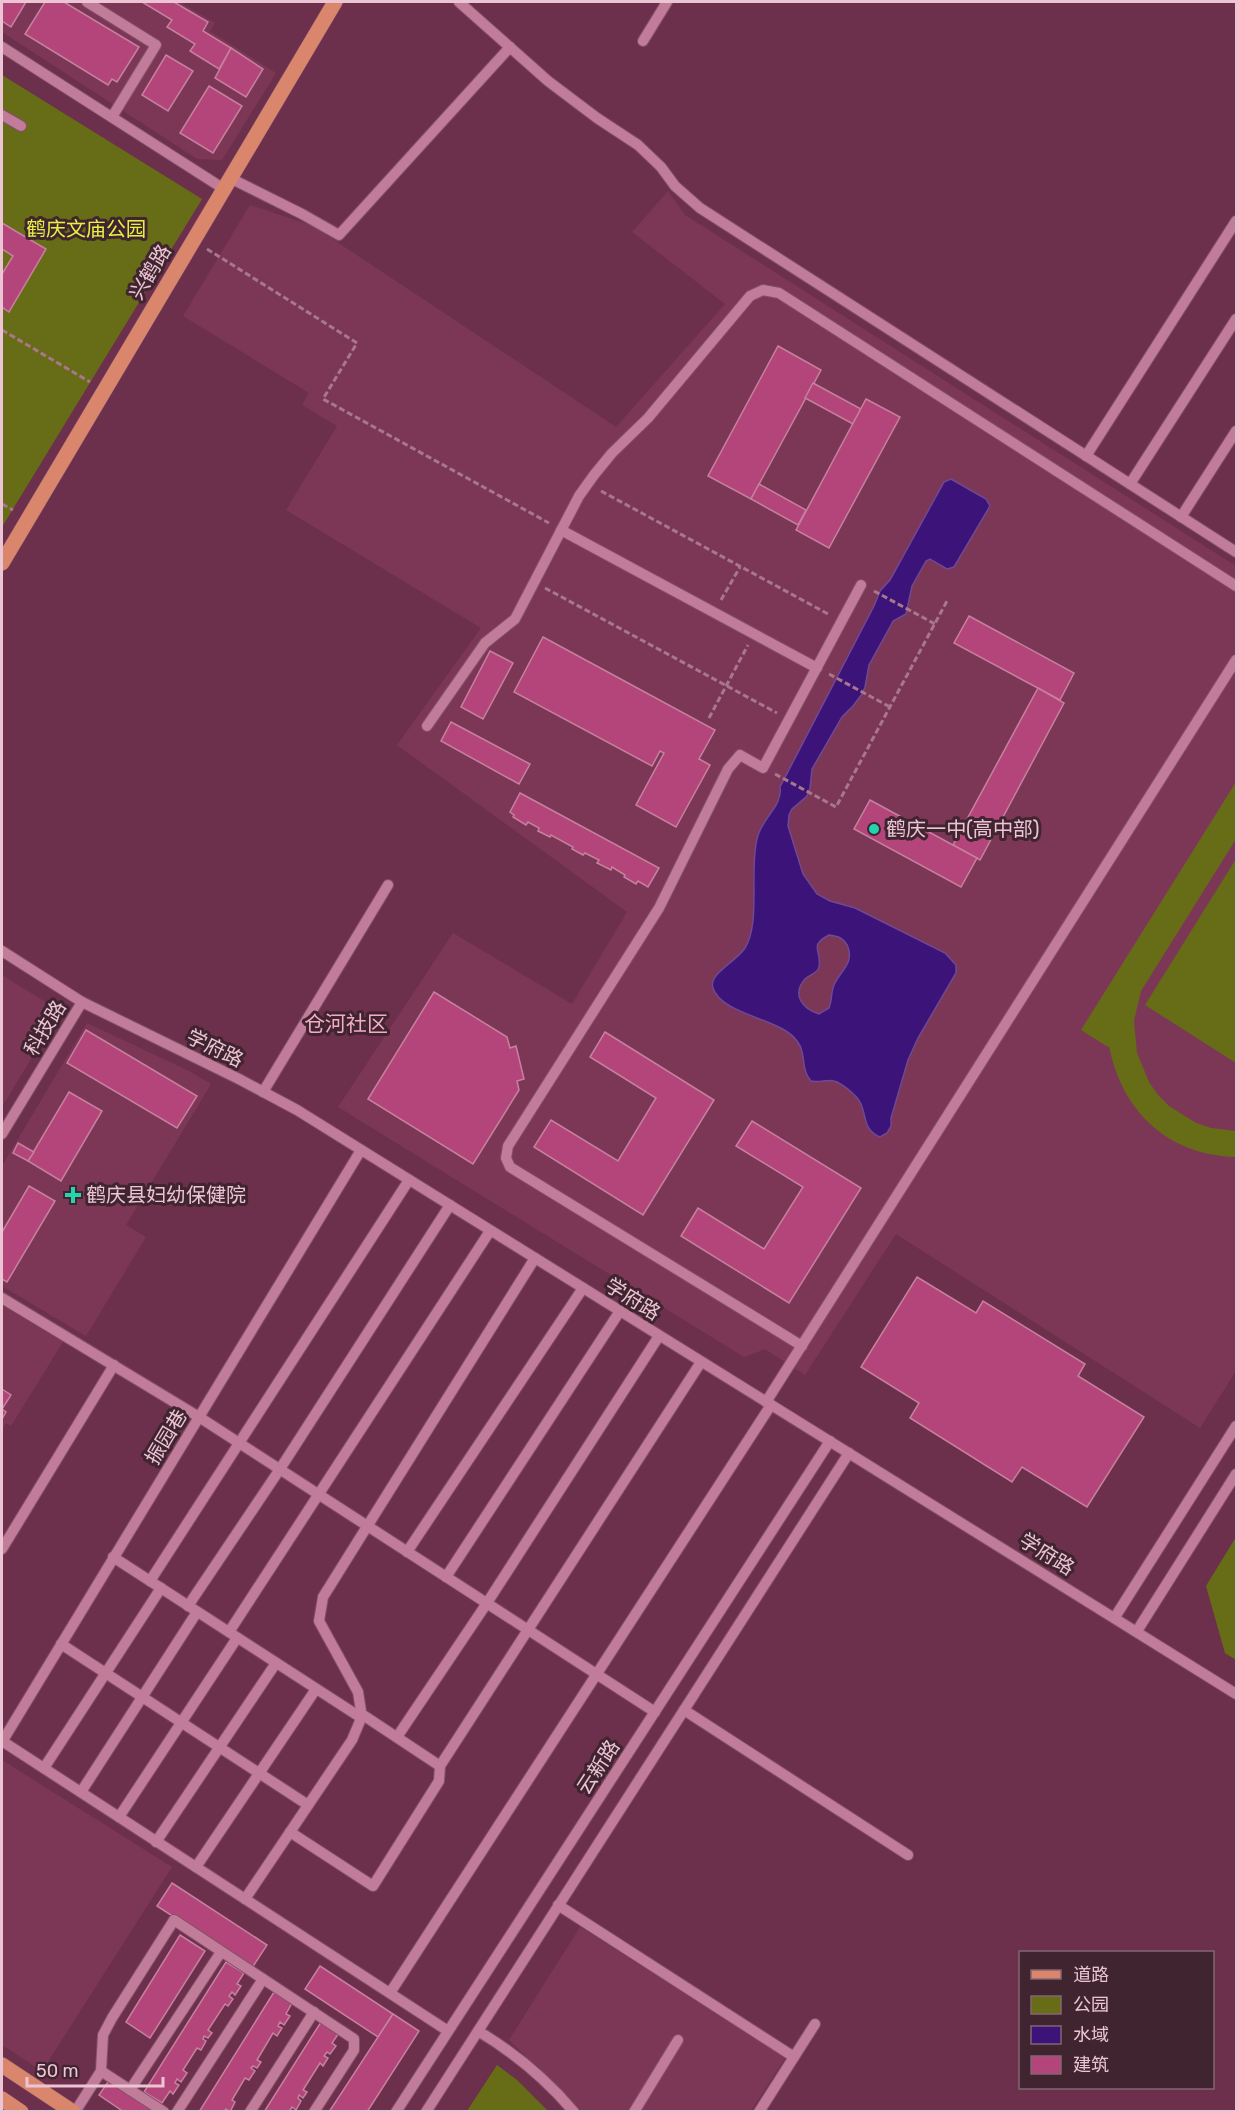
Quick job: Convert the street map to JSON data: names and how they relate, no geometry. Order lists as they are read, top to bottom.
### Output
{
  "streets": {
    "main road": ["兴鹤路"],
    "street": [
      "科技路",
      "学府路",
      "振园巷",
      "云新路"
    ]
  },
  "crossings": [
    ["科技路", "学府路"],
    ["学府路", "振园巷"],
    ["学府路", "云新路"]
  ],
  "districts": ["仓河社区"],
  "parks": ["鹤庆文庙公园"],
  "places": {
    "other": ["鹤庆一中(高中部)"],
    "health": ["鹤庆县妇幼保健院"]
  },
  "legend": [
    "道路",
    "公园",
    "水域",
    "建筑"
  ],
  "scale_bar": "50 m"
}
